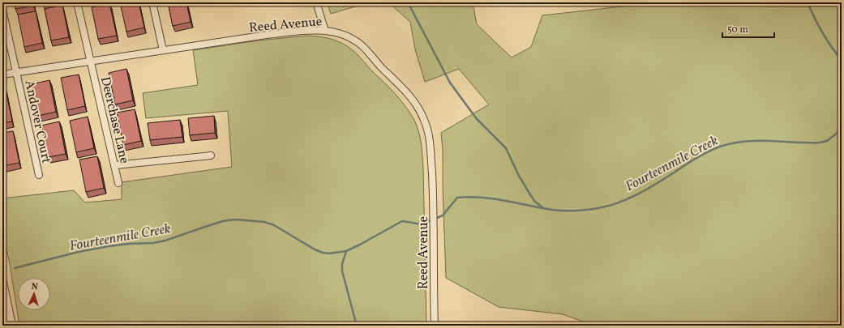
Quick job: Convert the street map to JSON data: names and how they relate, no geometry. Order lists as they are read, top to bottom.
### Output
{
  "streets": {
    "street": ["Reed Avenue", "Deerchase Lane", "Andover Court"]
  },
  "crossings": [
    ["Reed Avenue", "Deerchase Lane"],
    ["Reed Avenue", "Andover Court"]
  ],
  "water": ["Fourteenmile Creek"],
  "scale_bar": "50 m",
  "north": "top"
}
